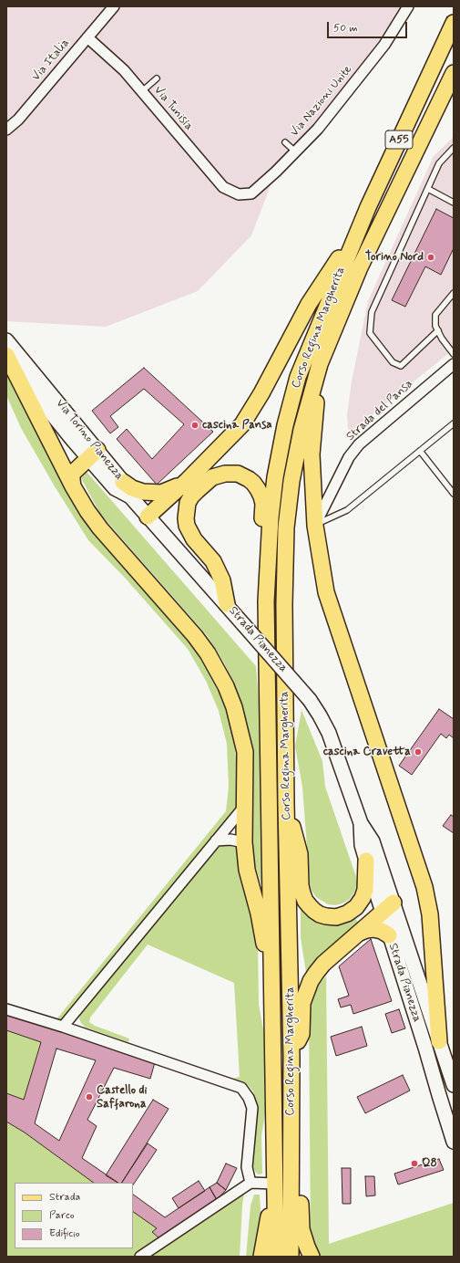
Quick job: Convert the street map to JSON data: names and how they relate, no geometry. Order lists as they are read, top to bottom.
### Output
{
  "streets": {
    "main road": [
      "A55",
      "Corso Regina Margherita",
      "Via Torino Pianezza",
      "Strada Pianezza"
    ],
    "street": [
      "Via Italia",
      "Via Nazioni Unite",
      "Via Tunisia",
      "Strada del Pansa"
    ]
  },
  "crossings": [
    ["Via Italia", "Via Tunisia"],
    ["Via Nazioni Unite", "Via Tunisia"],
    ["A55", "Corso Regina Margherita"],
    ["Via Torino Pianezza", "Strada Pianezza"]
  ],
  "places": [
    "Torino Nord",
    "cascina Pansa",
    "cascina Cravetta",
    "Castello di Saffarona",
    "Q8"
  ],
  "legend": ["Strada", "Parco", "Edificio"],
  "scale_bar": "50 m"
}
